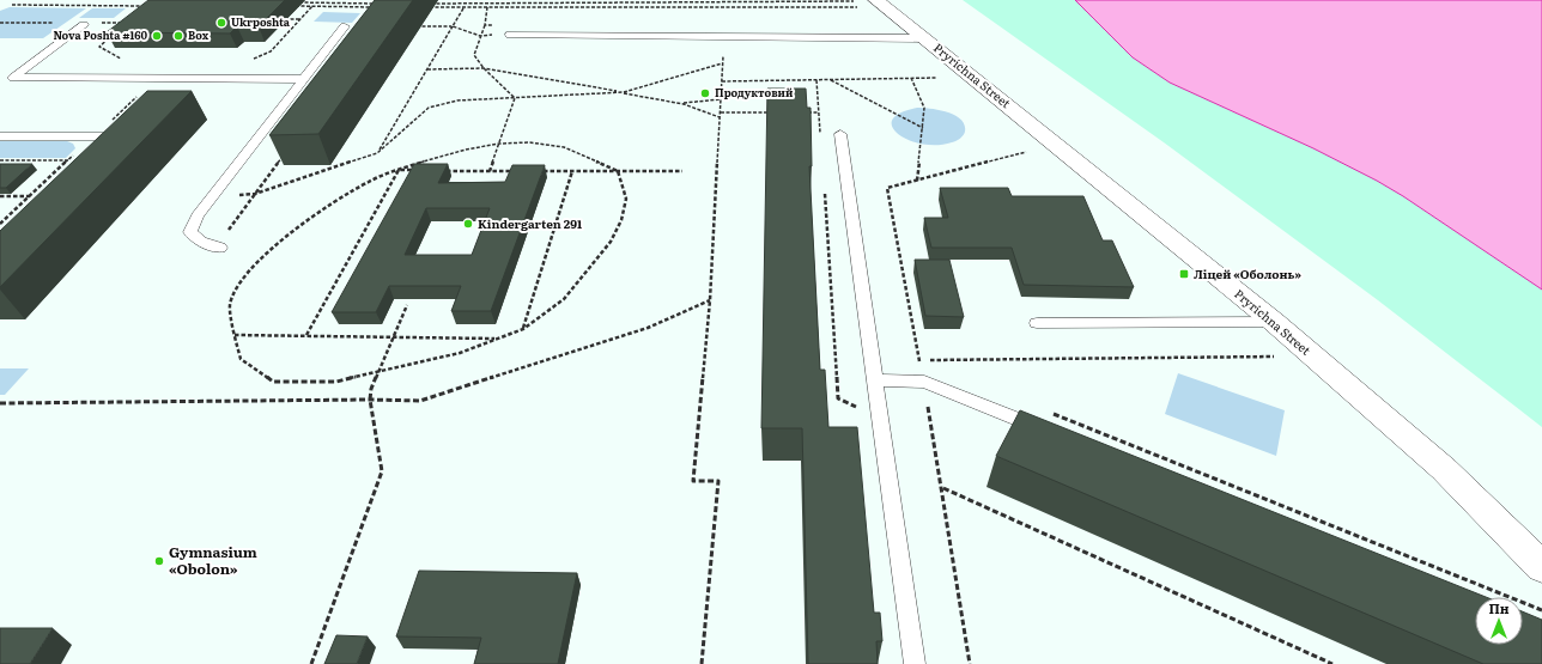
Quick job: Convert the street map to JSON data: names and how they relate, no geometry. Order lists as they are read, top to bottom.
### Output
{
  "streets": {
    "street": ["Pryrichna Street"]
  },
  "places": {
    "other": [
      "Ukrposhta",
      "Nova Poshta #160",
      "Box",
      "Продуктовий",
      "Kindergarten 291",
      "Gymnasium «Obolon»"
    ],
    "transit": ["Ліцей «Оболонь»"]
  },
  "north": "top"
}
